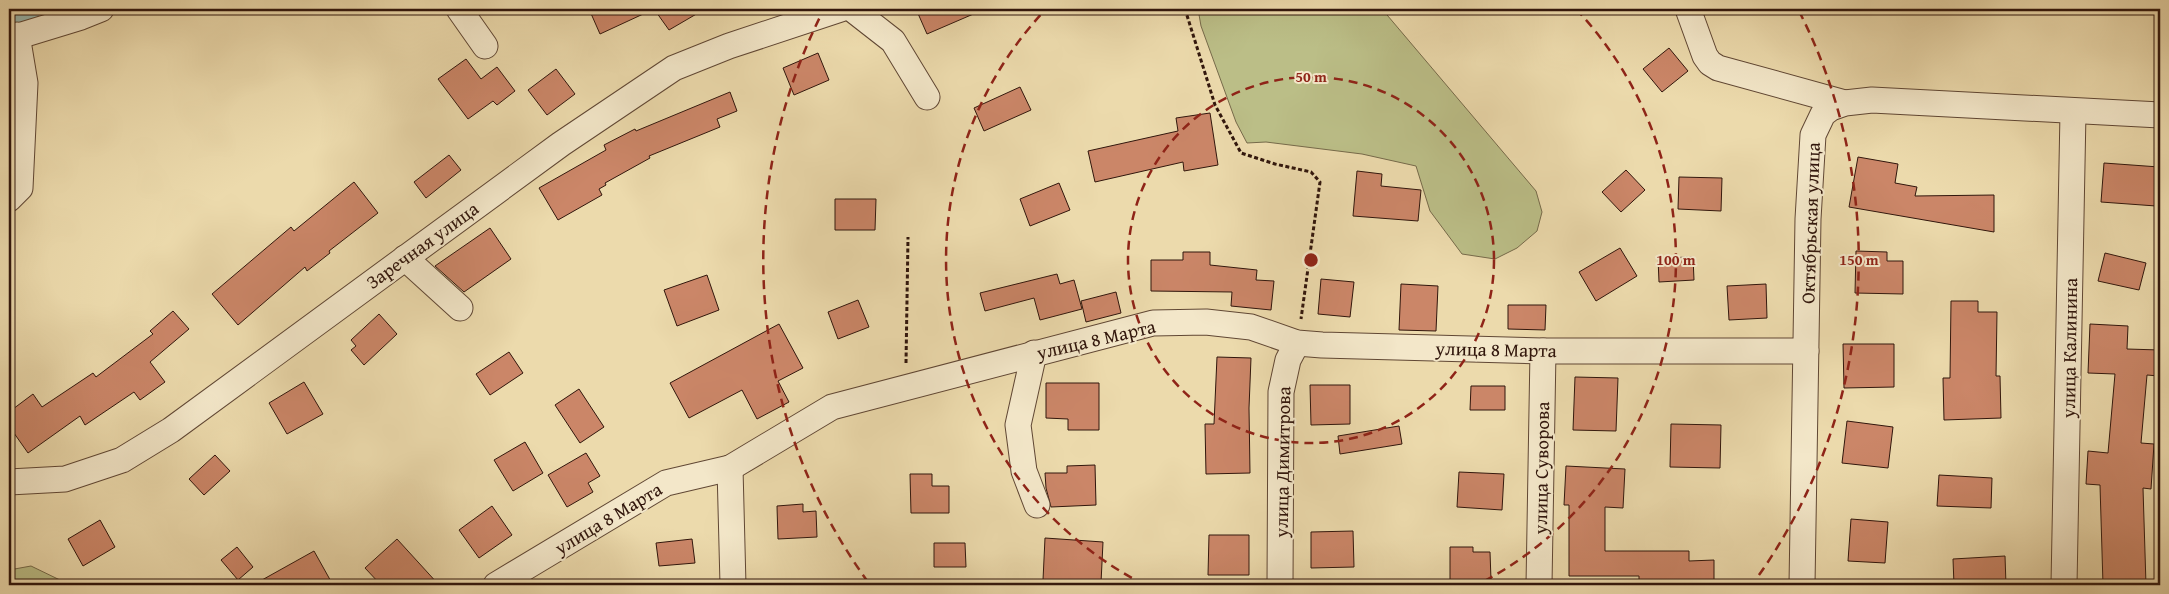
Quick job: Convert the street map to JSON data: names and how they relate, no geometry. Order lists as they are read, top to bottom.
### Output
{
  "streets": {
    "street": [
      "Октябрьская улица",
      "Заречная улица",
      "улица 8 Марта",
      "улица Калинина",
      "улица Димитрова",
      "улица Суворова"
    ]
  },
  "crossings": [
    ["Октябрьская улица", "улица 8 Марта"],
    ["Октябрьская улица", "улица Калинина"],
    ["улица 8 Марта", "улица Димитрова"],
    ["улица 8 Марта", "улица Суворова"]
  ],
  "rings": ["50 m", "100 m", "150 m"]
}
